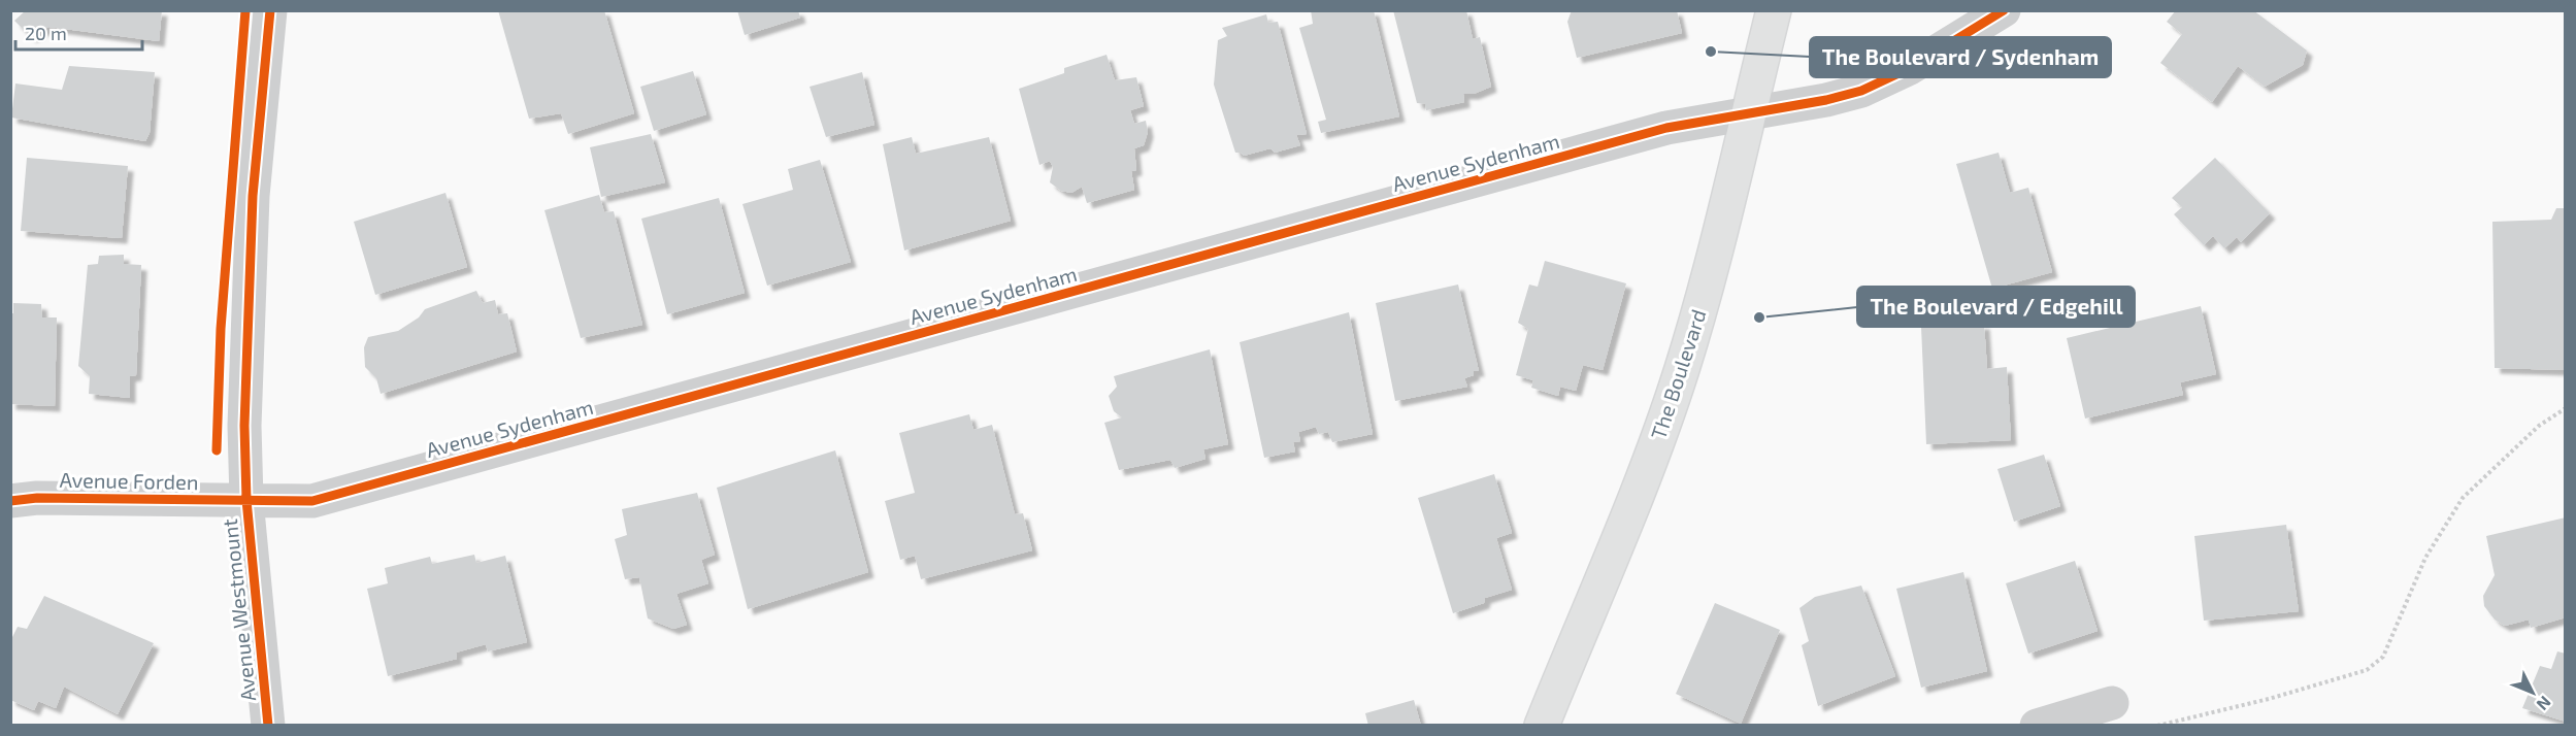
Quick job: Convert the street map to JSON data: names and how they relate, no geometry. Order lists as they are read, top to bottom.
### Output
{
  "streets": {
    "main road": ["The Boulevard"],
    "street": ["Avenue Sydenham", "Avenue Forden", "Avenue Westmount"]
  },
  "crossings": [
    ["Avenue Sydenham", "The Boulevard"],
    ["Avenue Sydenham", "Avenue Forden"],
    ["Avenue Sydenham", "Avenue Westmount"],
    ["Avenue Forden", "Avenue Westmount"]
  ],
  "places": ["The Boulevard / Sydenham", "The Boulevard / Edgehill"],
  "scale_bar": "20 m",
  "north": "bottom right"
}
